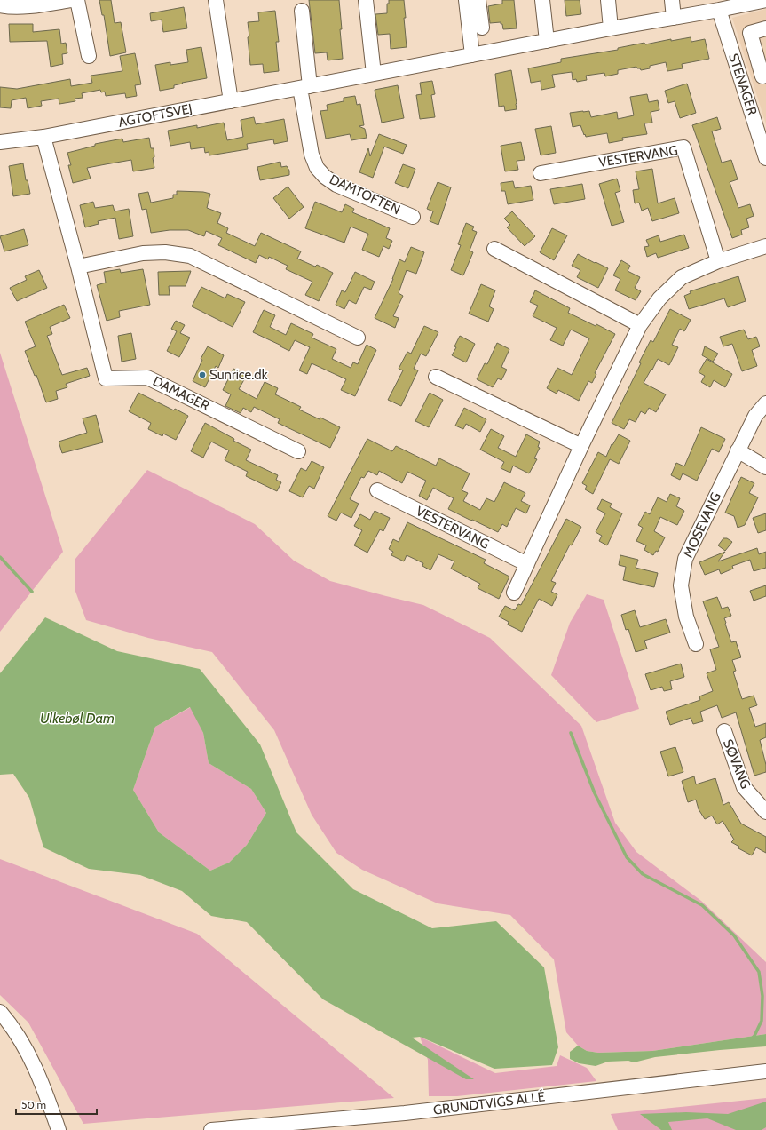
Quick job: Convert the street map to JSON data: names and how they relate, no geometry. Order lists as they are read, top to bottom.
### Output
{
  "streets": {
    "street": [
      "STENAGER",
      "AGTOFTSVEJ",
      "VESTERVANG",
      "DAMTOFTEN",
      "DAMAGER",
      "MOSEVANG",
      "SØVANG",
      "GRUNDTVIGS ALLÉ"
    ]
  },
  "crossings": [
    ["STENAGER", "AGTOFTSVEJ"],
    ["AGTOFTSVEJ", "DAMTOFTEN"],
    ["AGTOFTSVEJ", "DAMAGER"]
  ],
  "water": ["Ulkebøl Dam"],
  "places": ["Sunrice.dk"],
  "scale_bar": "50 m"
}
